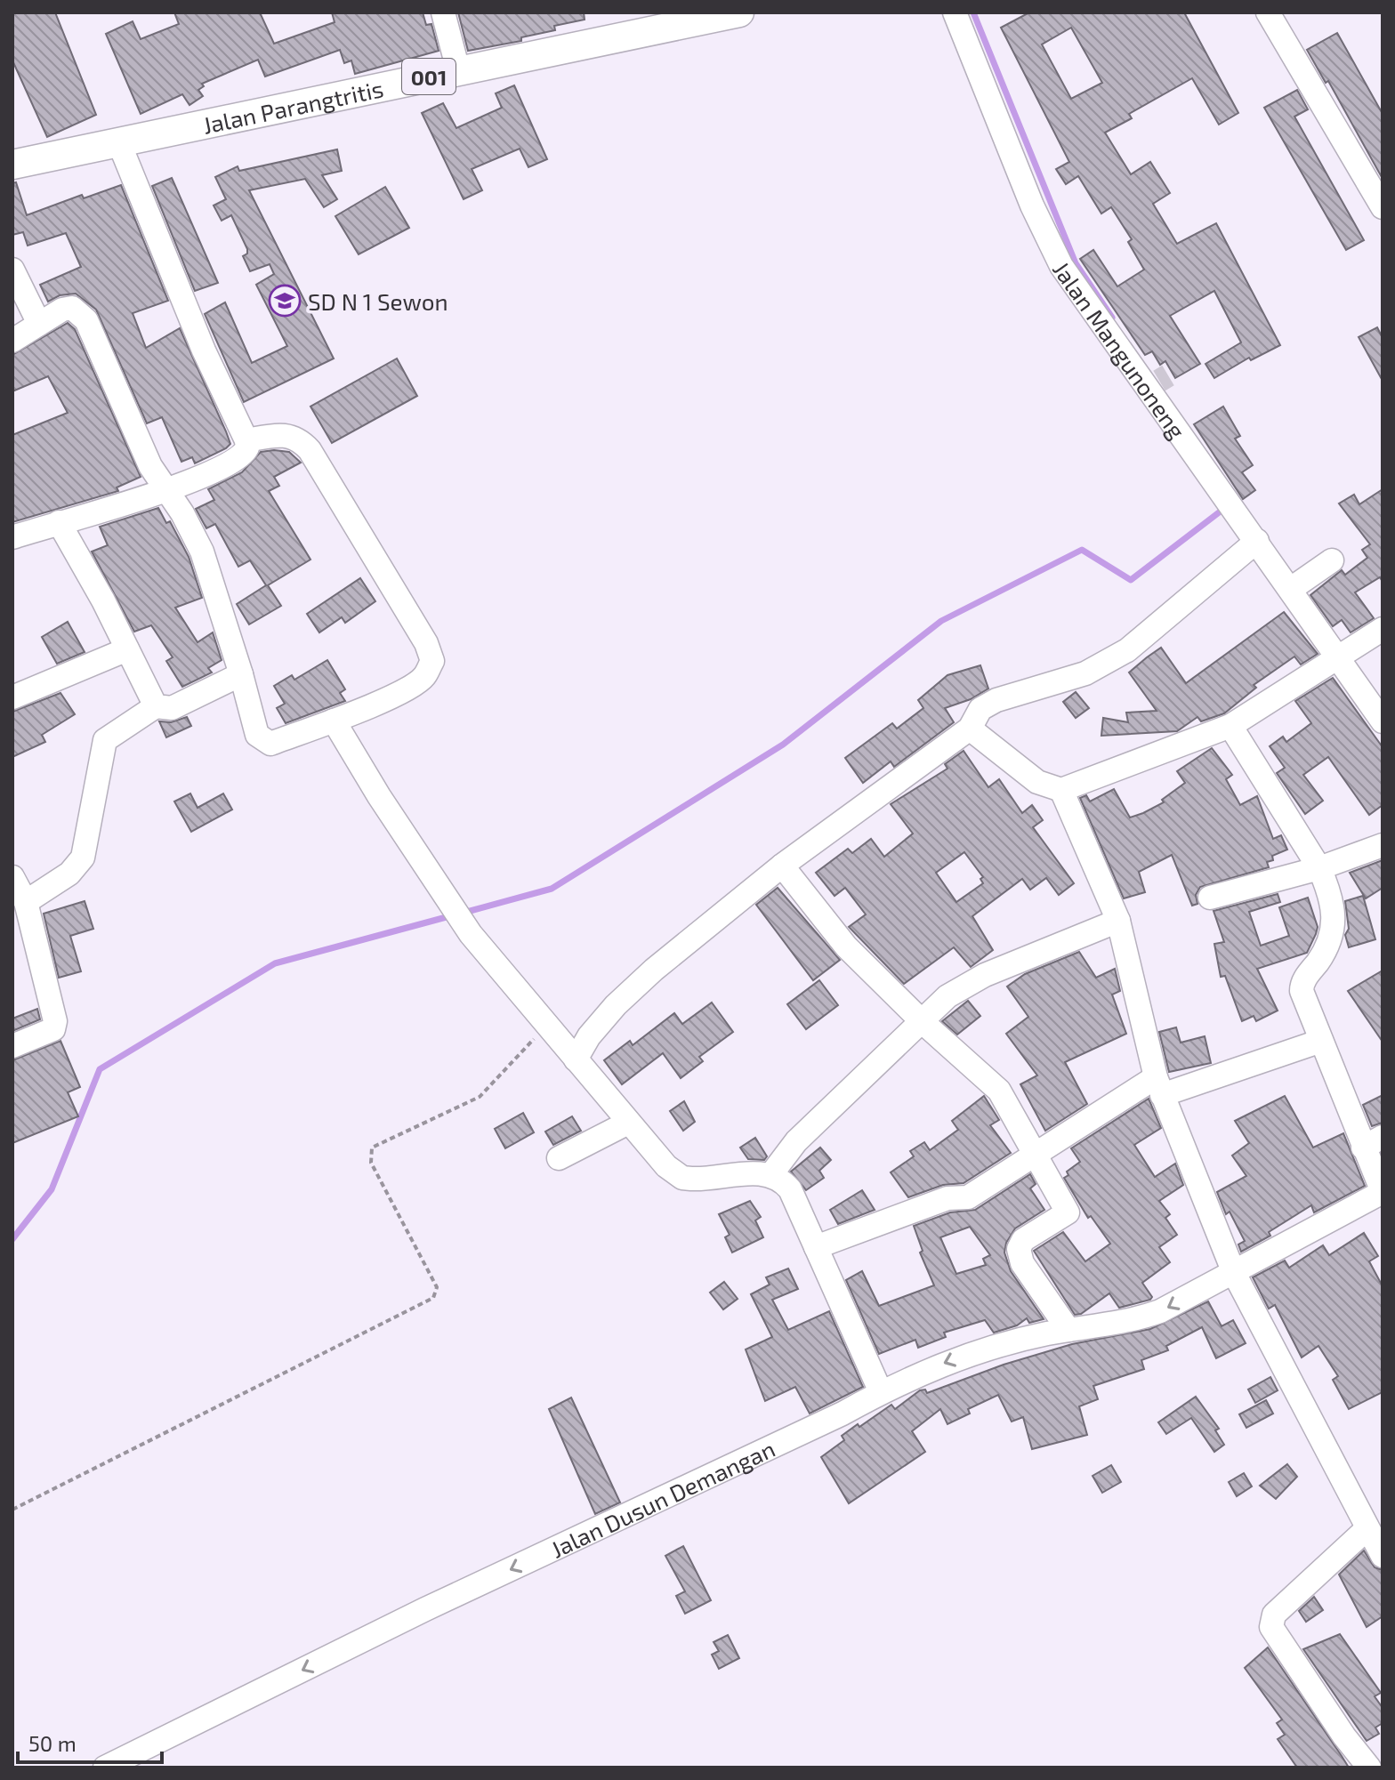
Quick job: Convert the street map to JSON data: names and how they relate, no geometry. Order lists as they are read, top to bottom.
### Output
{
  "streets": {
    "main road": ["001", "Jalan Parangtritis"],
    "street": ["Jalan Mangunoneng", "Jalan Dusun Demangan"]
  },
  "one_way": ["Jalan Dusun Demangan"],
  "places": {
    "school or university": ["SD N 1 Sewon"]
  },
  "scale_bar": "50 m"
}
